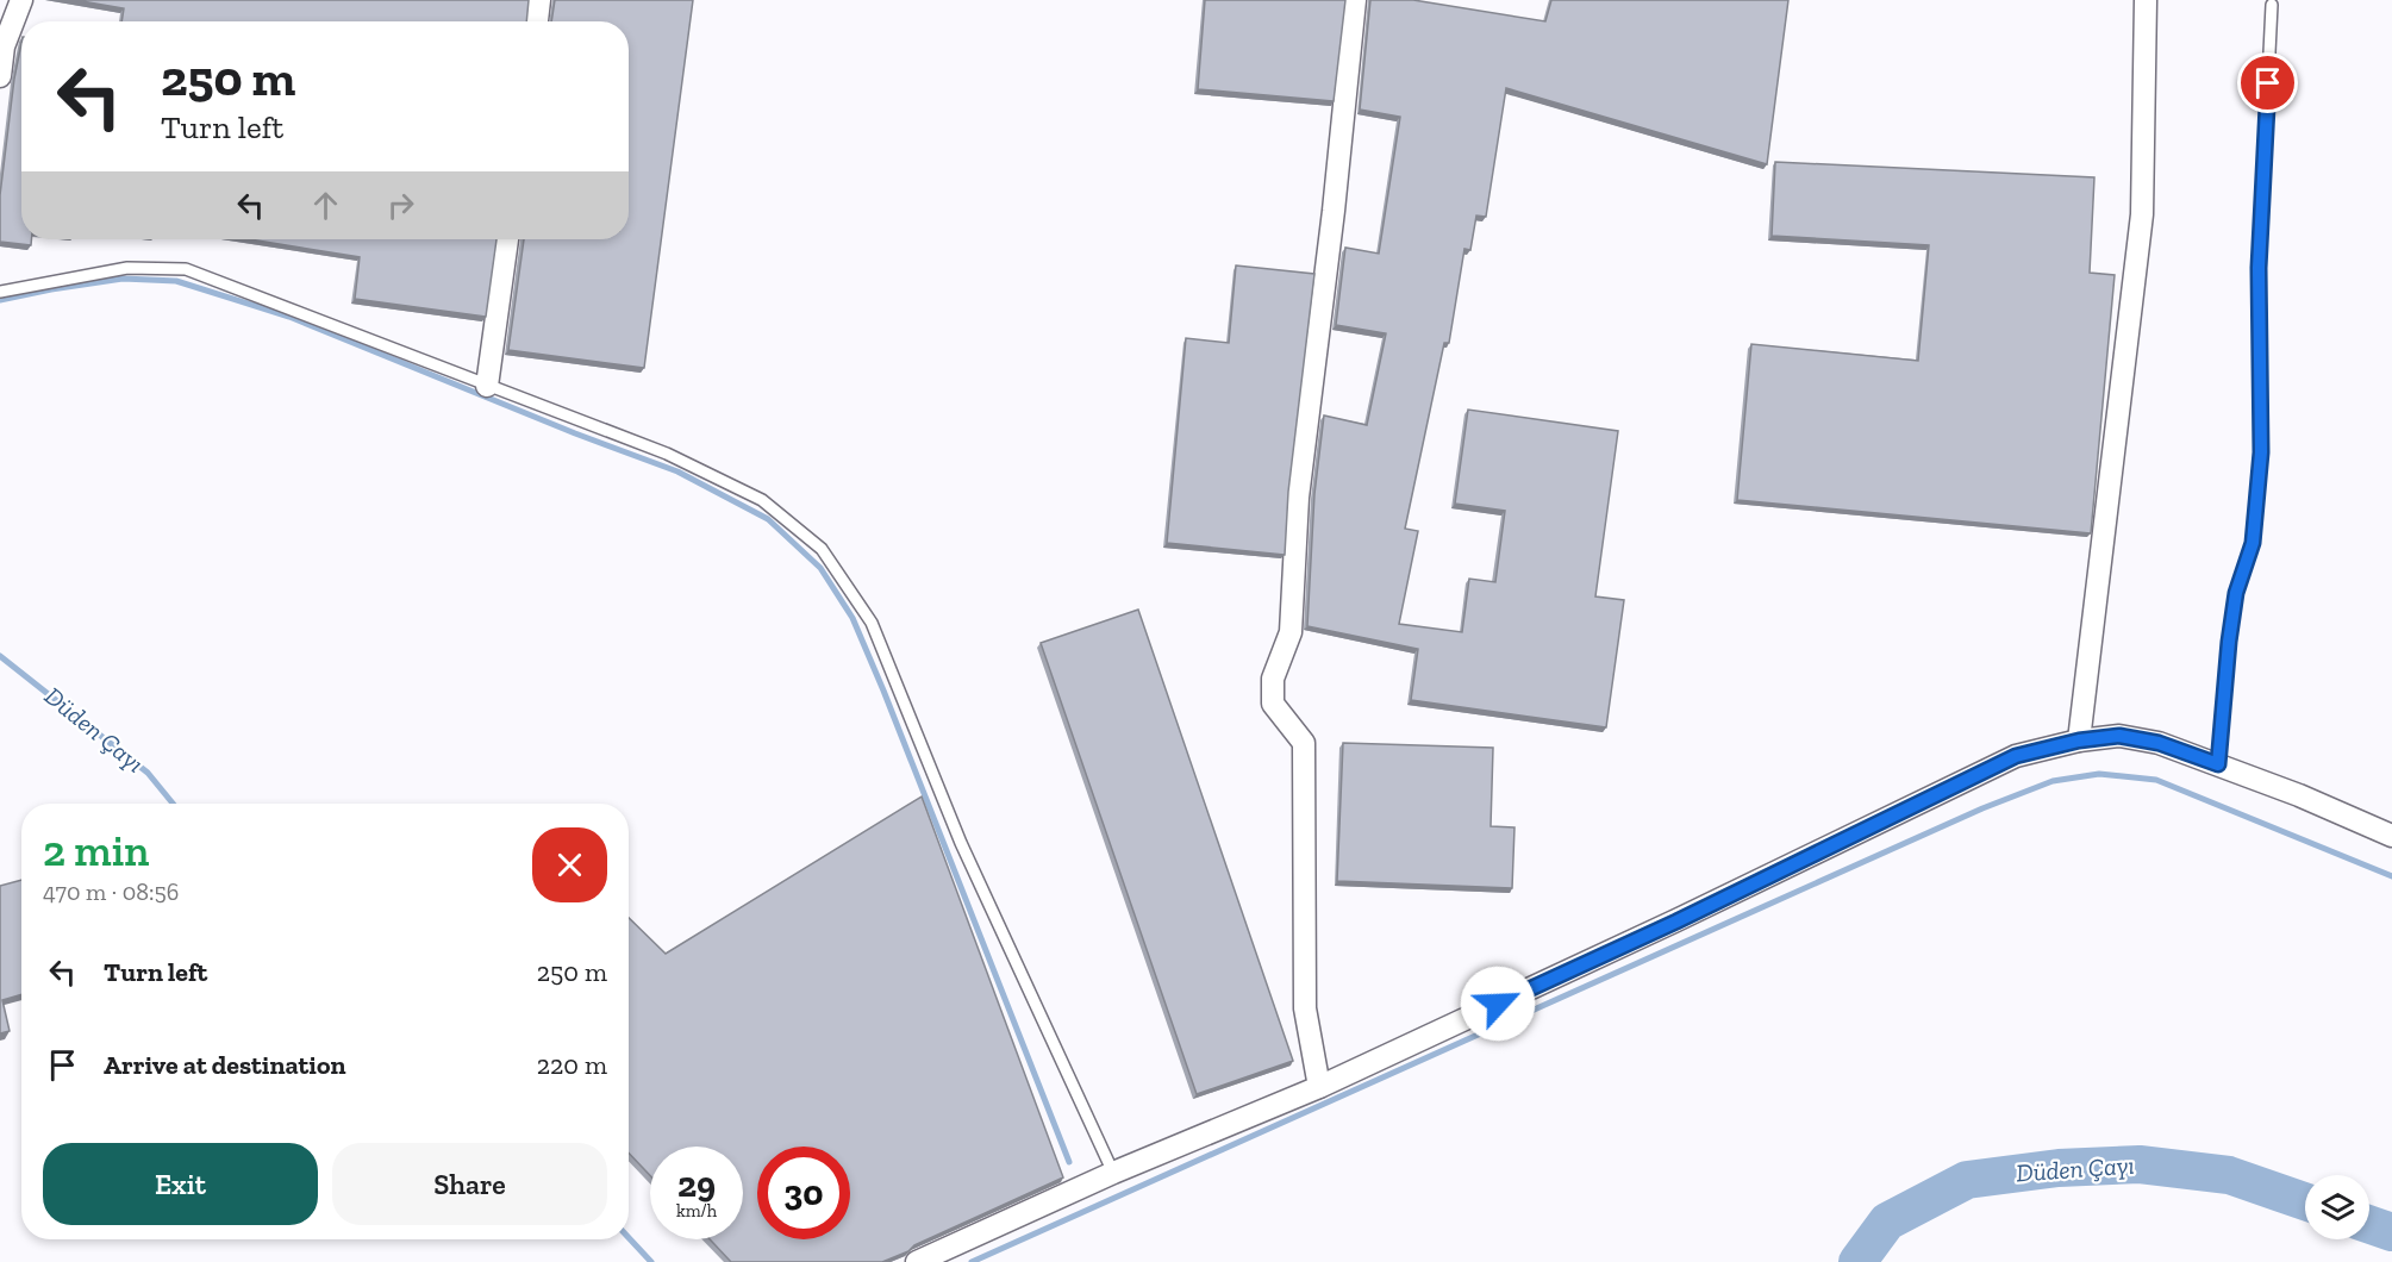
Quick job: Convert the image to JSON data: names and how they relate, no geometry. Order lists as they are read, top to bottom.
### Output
{
  "water": ["Düden Çayı"],
  "page": {
    "turn": ["250 m", "Turn left"],
    "heading": ["2 min", "470 m · 08:56"],
    "list": [
      {
        "name": "Turn left",
        "value": "250 m"
      },
      {
        "name": "Arrive at destination",
        "value": "220 m"
      }
    ],
    "buttons": ["Exit", "Share"],
    "speed": "29 km/h",
    "limit": "30"
  }
}
